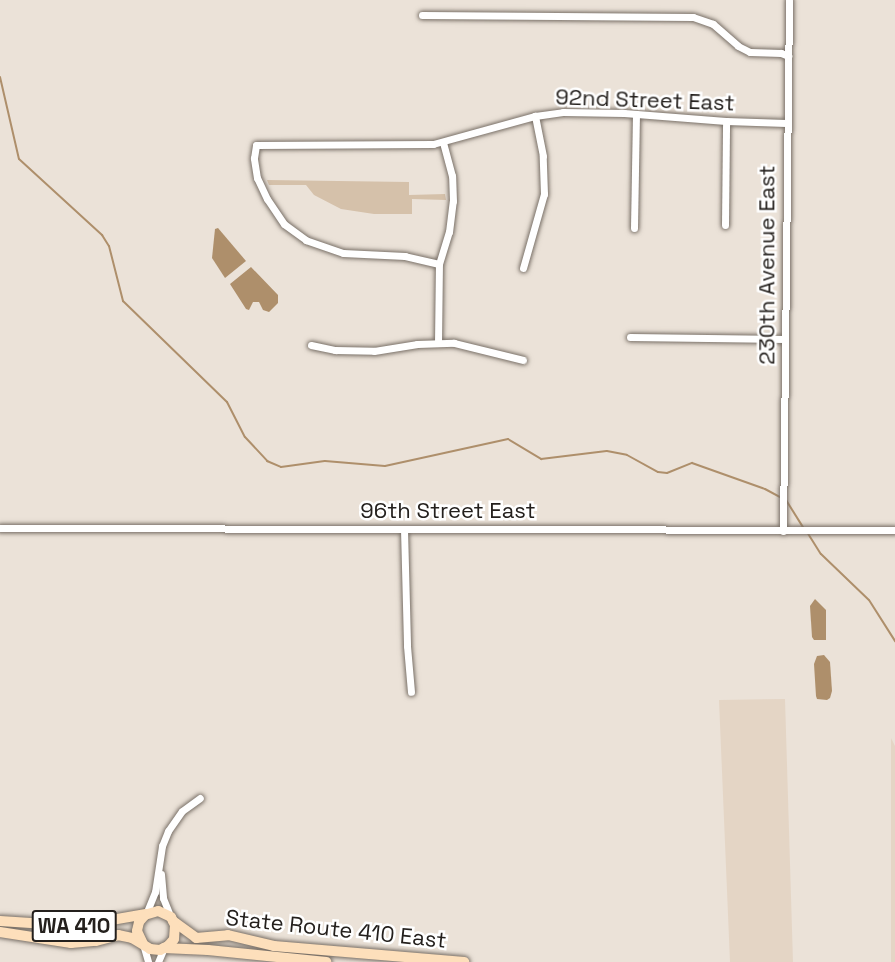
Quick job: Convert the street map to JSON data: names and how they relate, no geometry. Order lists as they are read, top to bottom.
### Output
{
  "streets": {
    "main road": ["WA 410", "State Route 410 East"],
    "street": ["92nd Street East", "230th Avenue East", "96th Street East"]
  },
  "crossings": [
    ["92nd Street East", "230th Avenue East"],
    ["230th Avenue East", "96th Street East"],
    ["WA 410", "State Route 410 East"]
  ]
}
